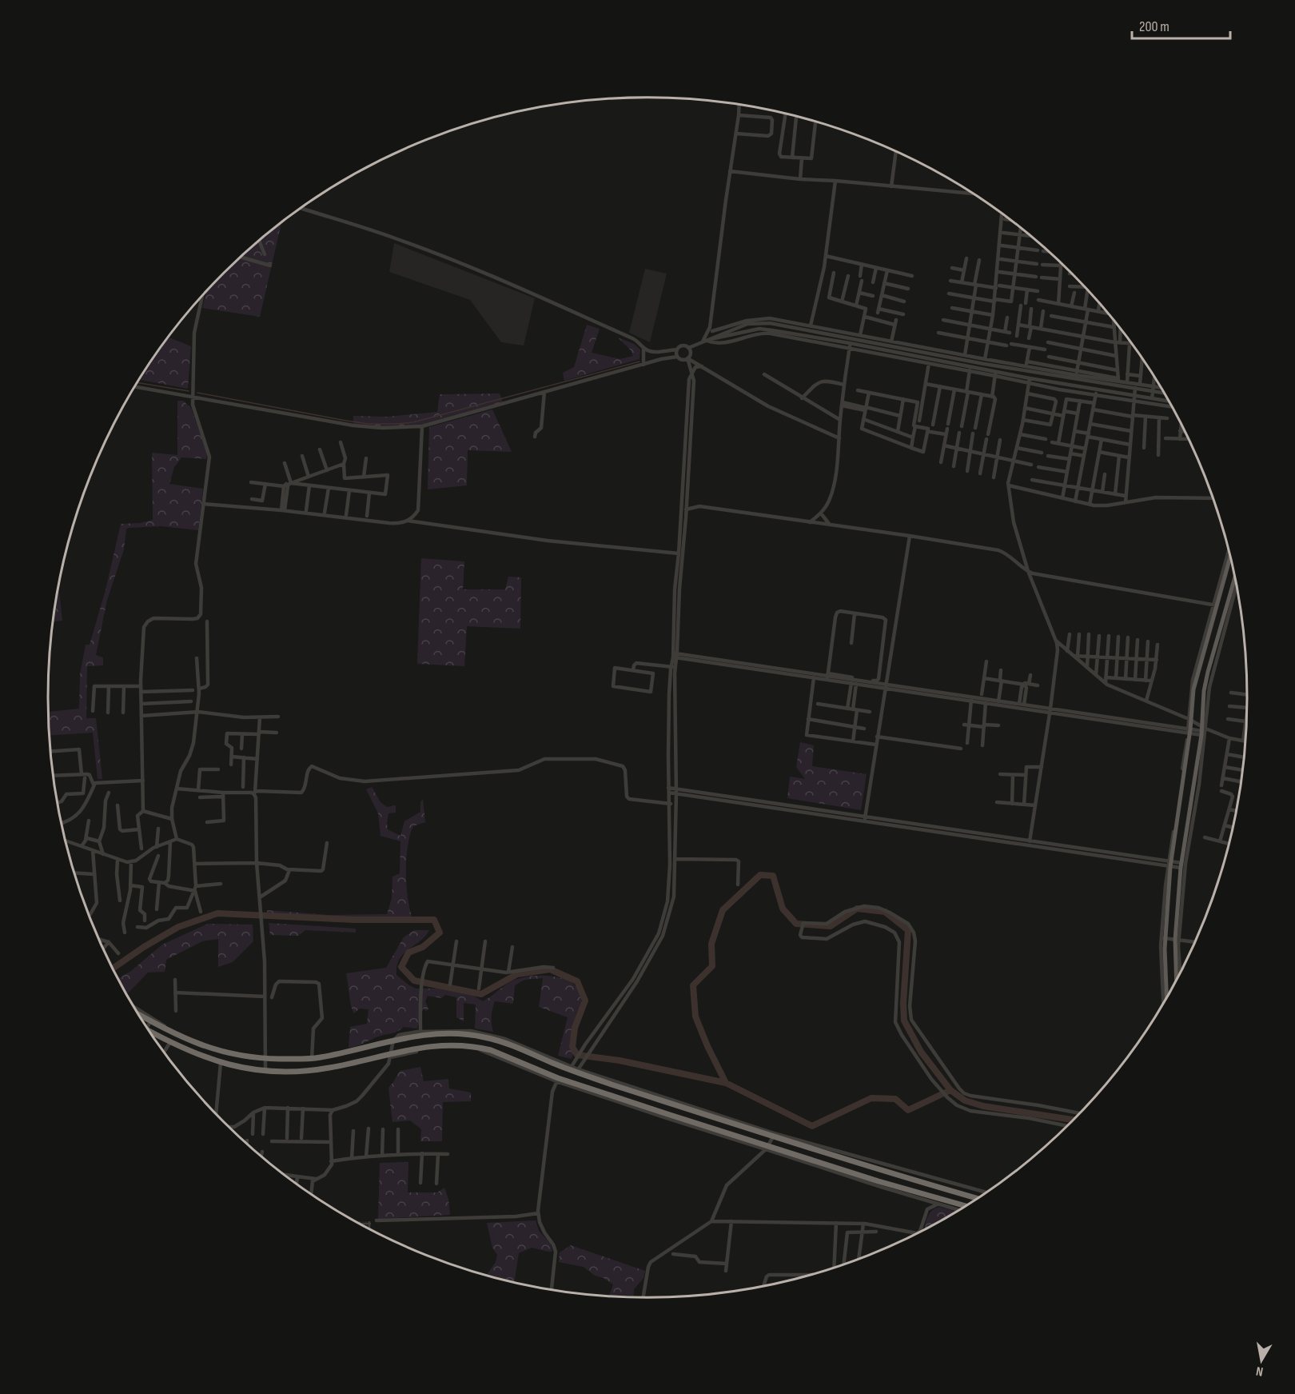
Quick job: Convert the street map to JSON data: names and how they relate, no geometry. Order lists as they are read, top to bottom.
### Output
{
  "scale_bar": "200 m",
  "north": "bottom"
}
